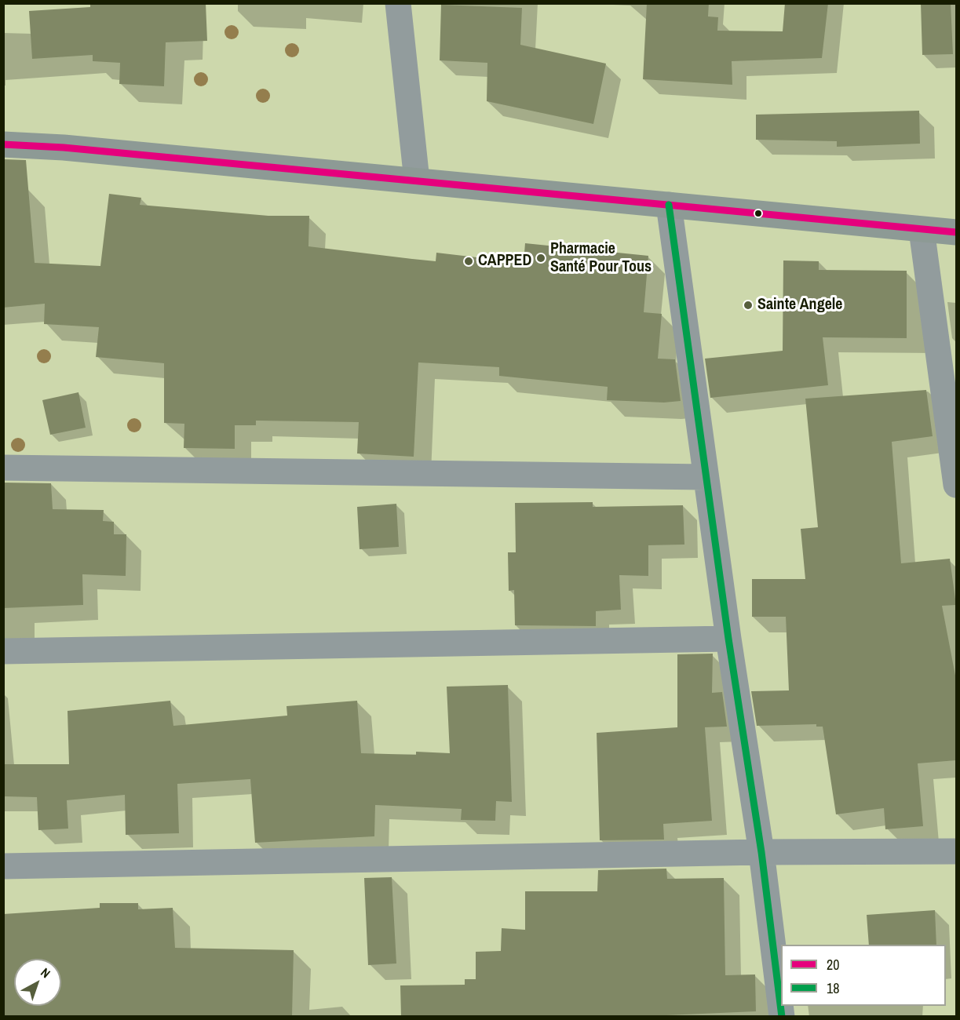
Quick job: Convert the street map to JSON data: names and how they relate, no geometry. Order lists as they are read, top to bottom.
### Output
{
  "places": ["Pharmacie Santé Pour Tous", "CAPPED", "Sainte Angele"],
  "lines": ["transit line 20", "transit line 18"],
  "legend": ["20", "18"],
  "north": "top right"
}
